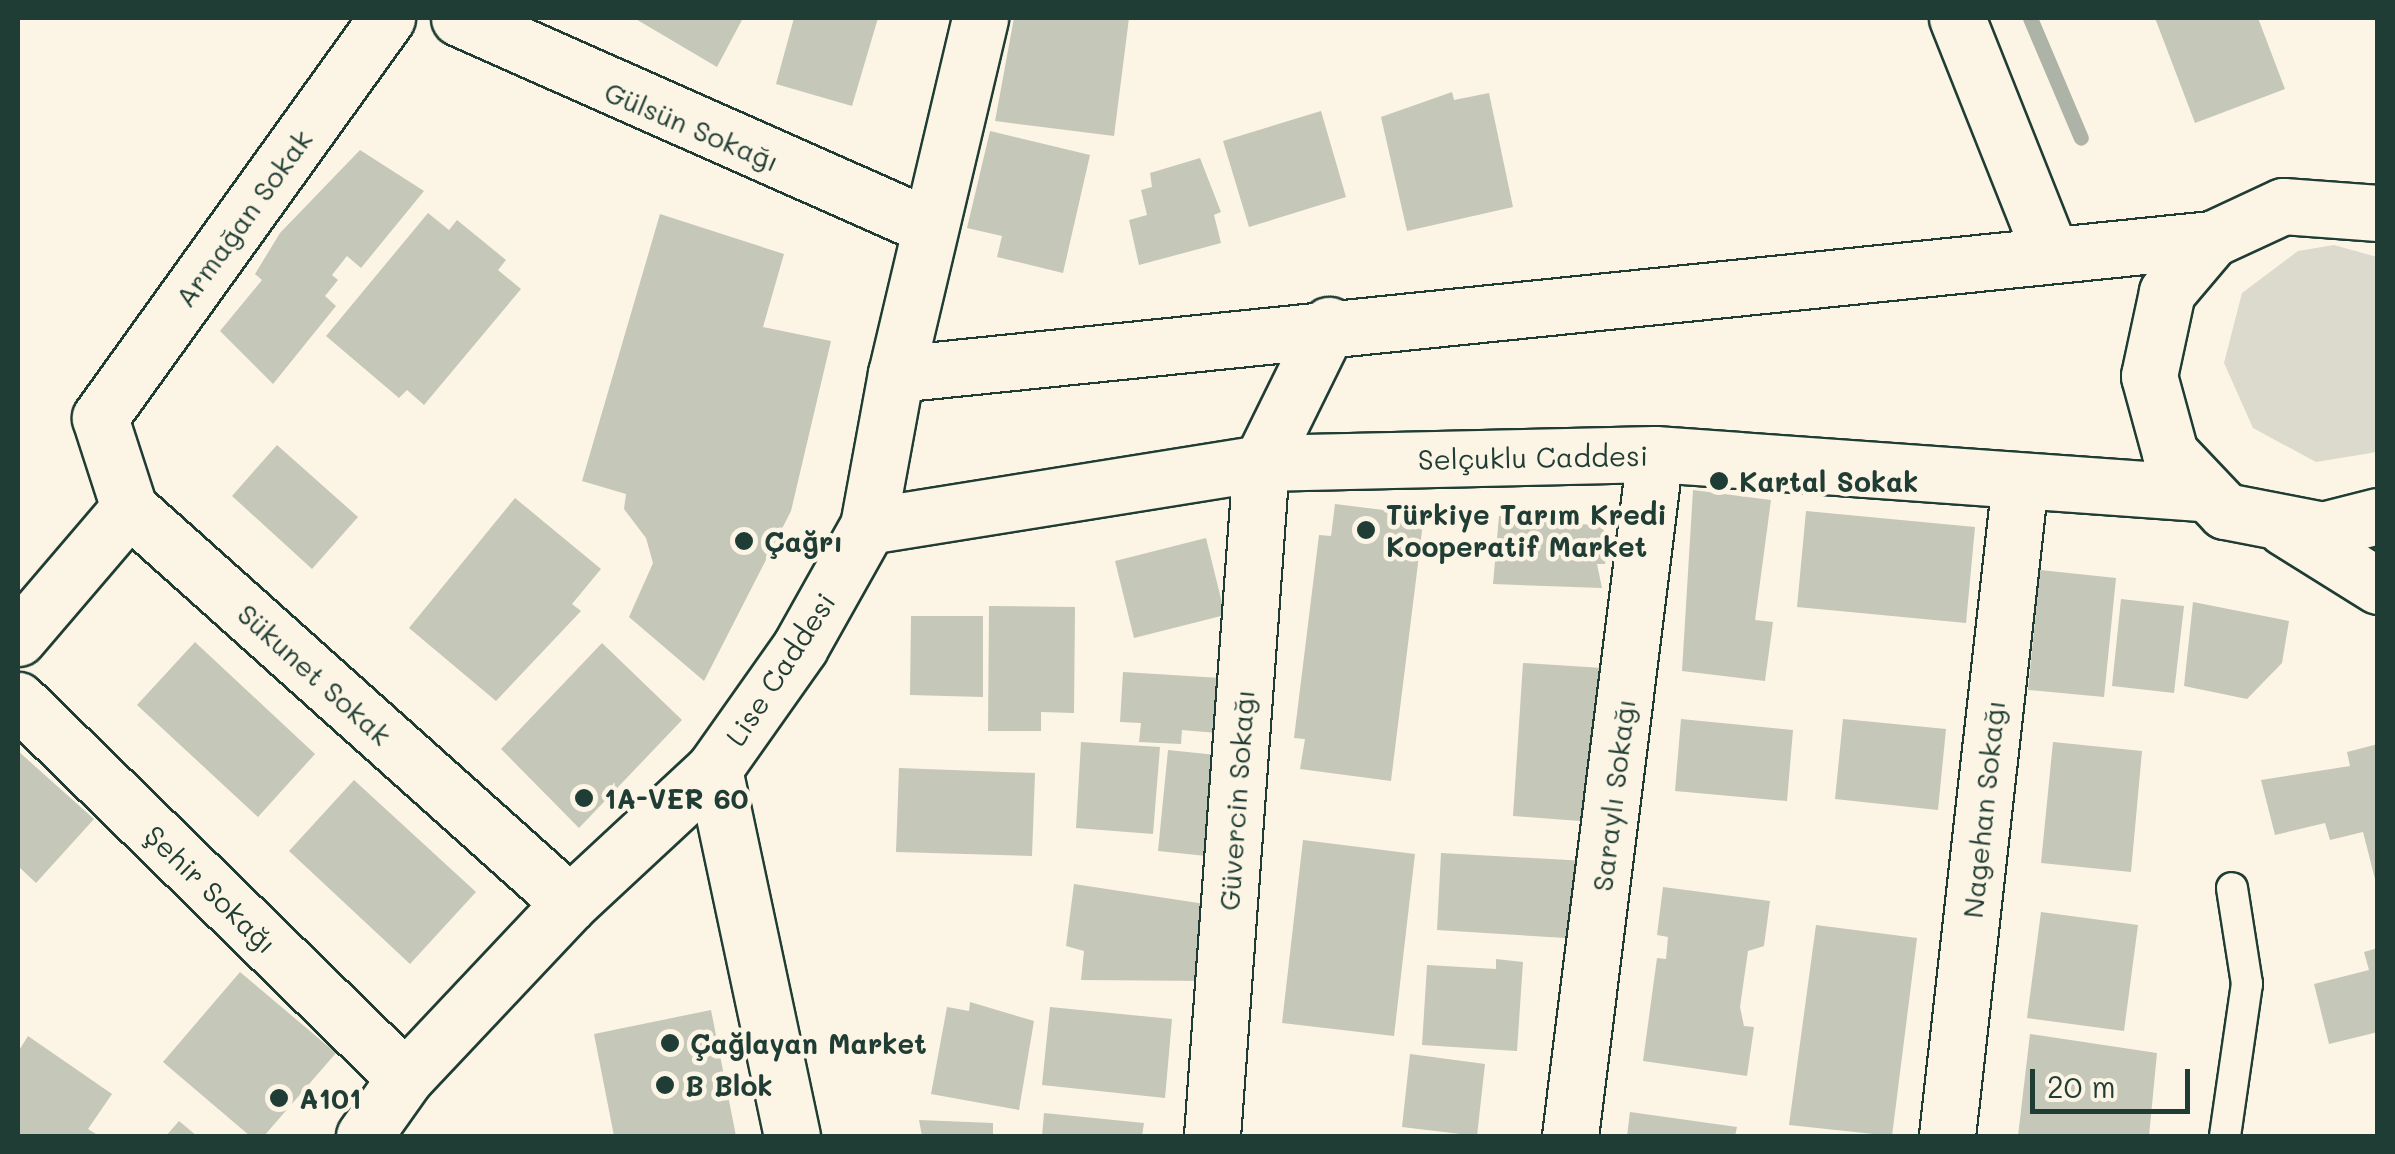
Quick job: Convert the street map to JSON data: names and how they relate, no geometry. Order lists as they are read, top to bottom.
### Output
{
  "streets": {
    "street": [
      "Gülsün Sokağı",
      "Armağan Sokak",
      "Selçuklu Caddesi",
      "Lise Caddesi",
      "Sükunet Sokak",
      "Saraylı Sokağı",
      "Güvercin Sokağı",
      "Nagehan Sokağı",
      "Şehir Sokağı"
    ]
  },
  "crossings": [
    ["Gülsün Sokağı", "Lise Caddesi"],
    ["Armağan Sokak", "Sükunet Sokak"],
    ["Selçuklu Caddesi", "Lise Caddesi"],
    ["Selçuklu Caddesi", "Saraylı Sokağı"],
    ["Selçuklu Caddesi", "Güvercin Sokağı"],
    ["Selçuklu Caddesi", "Nagehan Sokağı"],
    ["Lise Caddesi", "Sükunet Sokak"],
    ["Lise Caddesi", "Şehir Sokağı"]
  ],
  "places": [
    "Kartal Sokak",
    "Türkiye Tarım Kredi Kooperatif Market",
    "Çağrı",
    "1A-VER 60",
    "Çağlayan Market",
    "B Blok",
    "A101"
  ],
  "scale_bar": "20 m"
}
